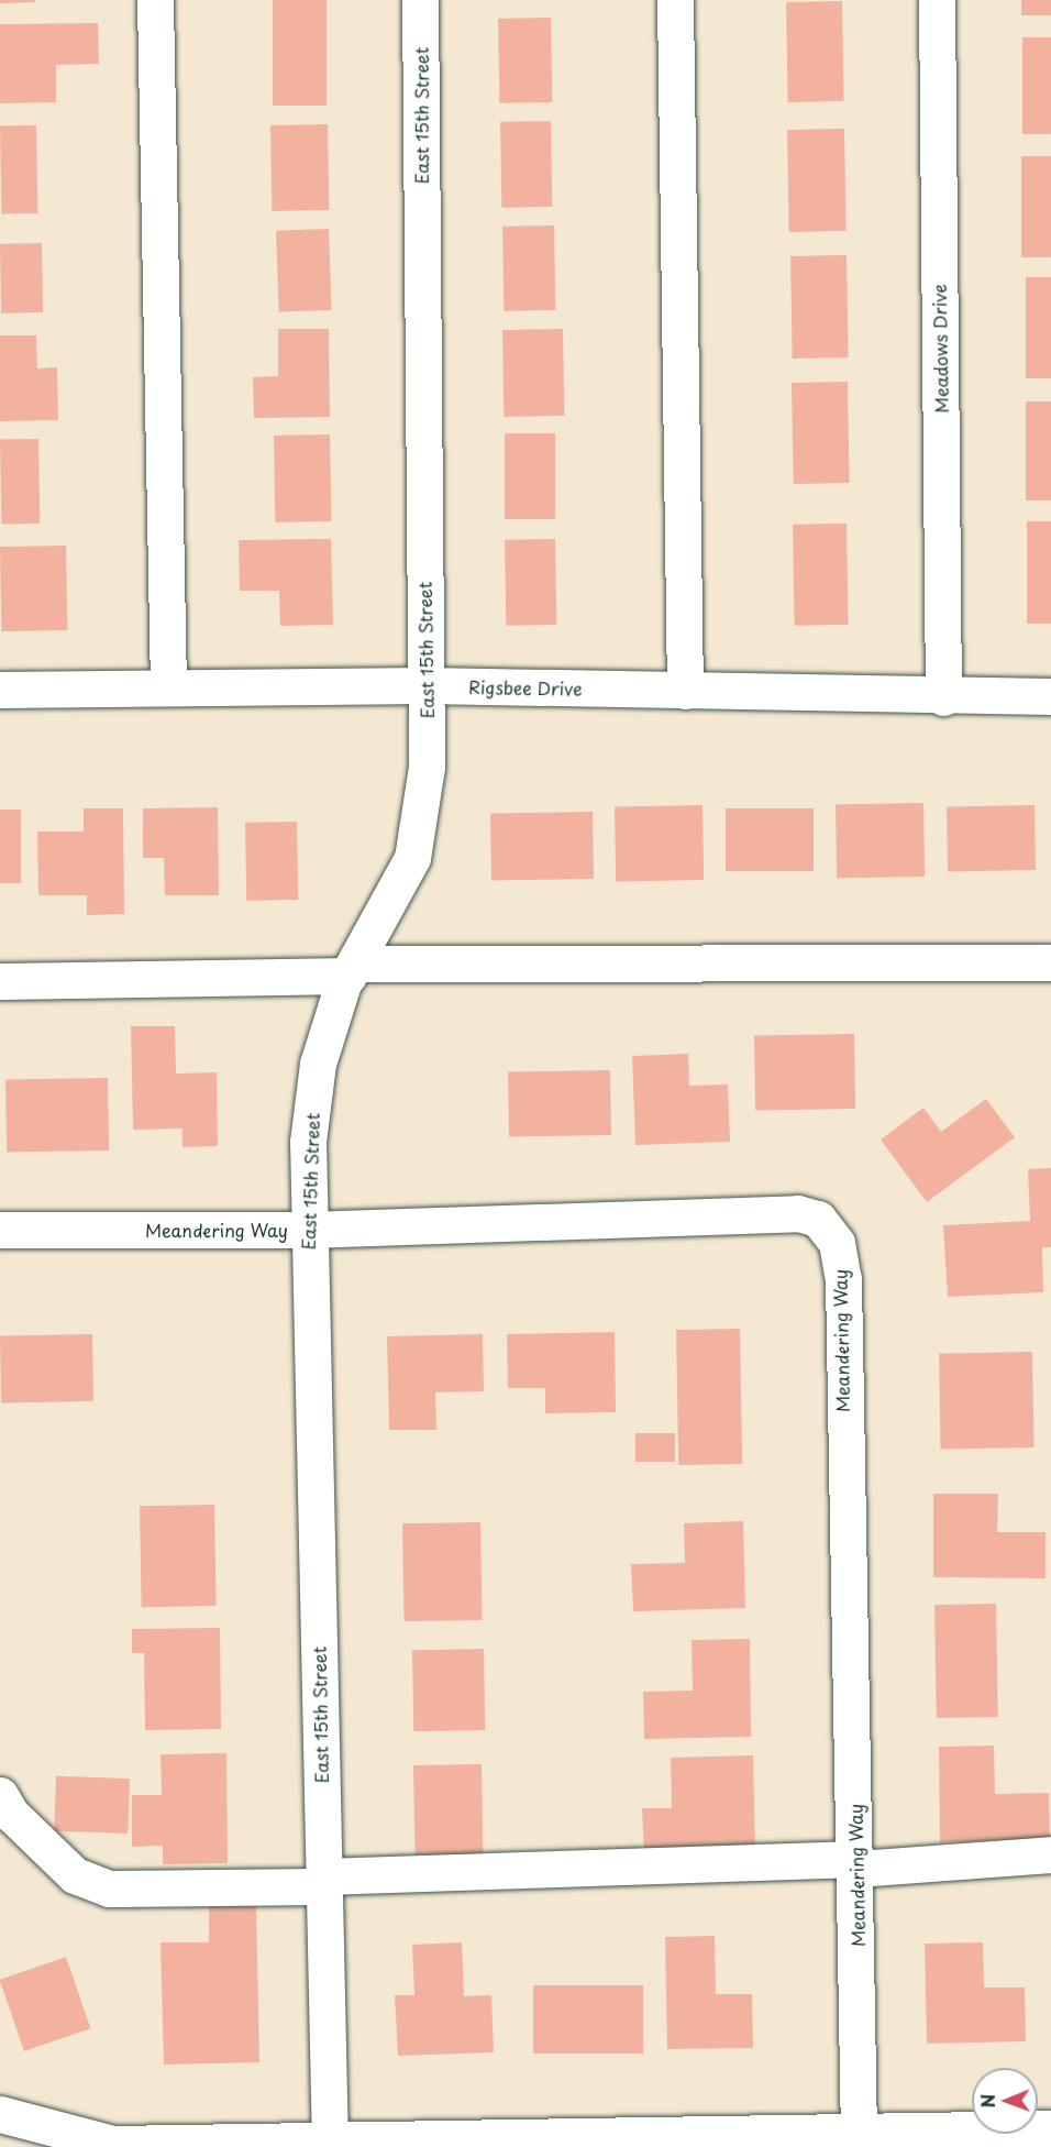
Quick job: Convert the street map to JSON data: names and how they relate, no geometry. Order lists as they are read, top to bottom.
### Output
{
  "streets": {
    "street": [
      "East 15th Street",
      "Meadows Drive",
      "Rigsbee Drive",
      "Meandering Way"
    ]
  },
  "crossings": [
    ["East 15th Street", "Rigsbee Drive"],
    ["East 15th Street", "Meandering Way"],
    ["Meadows Drive", "Rigsbee Drive"]
  ],
  "north": "left"
}
